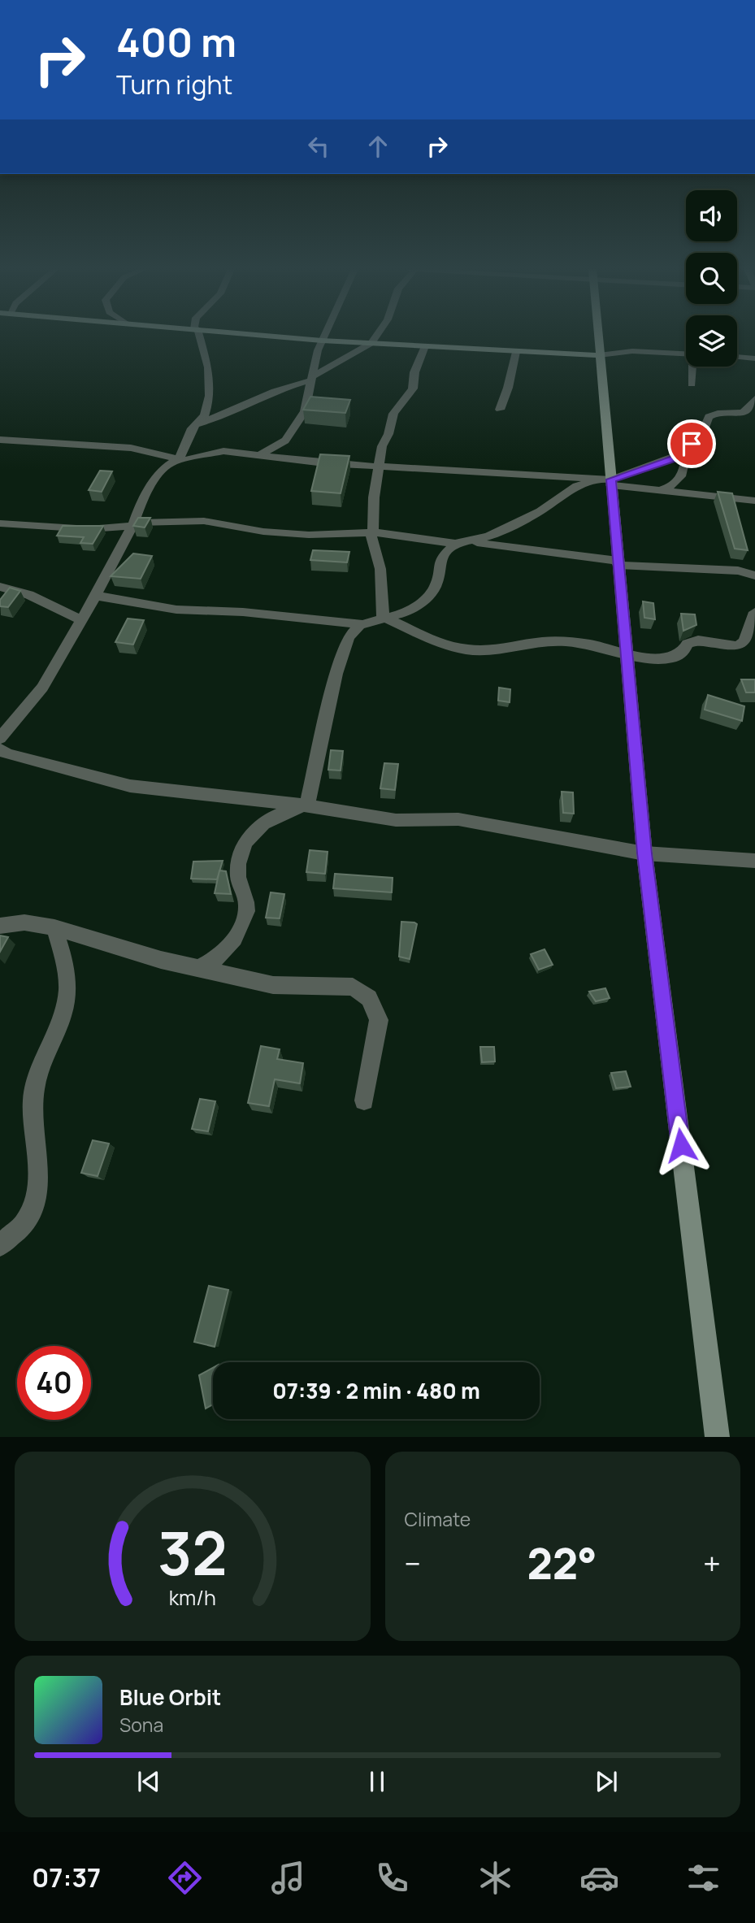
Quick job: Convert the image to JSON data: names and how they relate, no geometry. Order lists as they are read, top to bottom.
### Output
{
  "page": {
    "turn": ["400 m", "Turn right"],
    "limit": "40",
    "trip": "07:39 · 2 min · 480 m",
    "tile": "Climate",
    "heat": ["−", "22°", "+"],
    "song": ["Blue Orbit", "Sona"],
    "tabs": "07:37",
    "gauge": ["32", "km/h"]
  }
}
